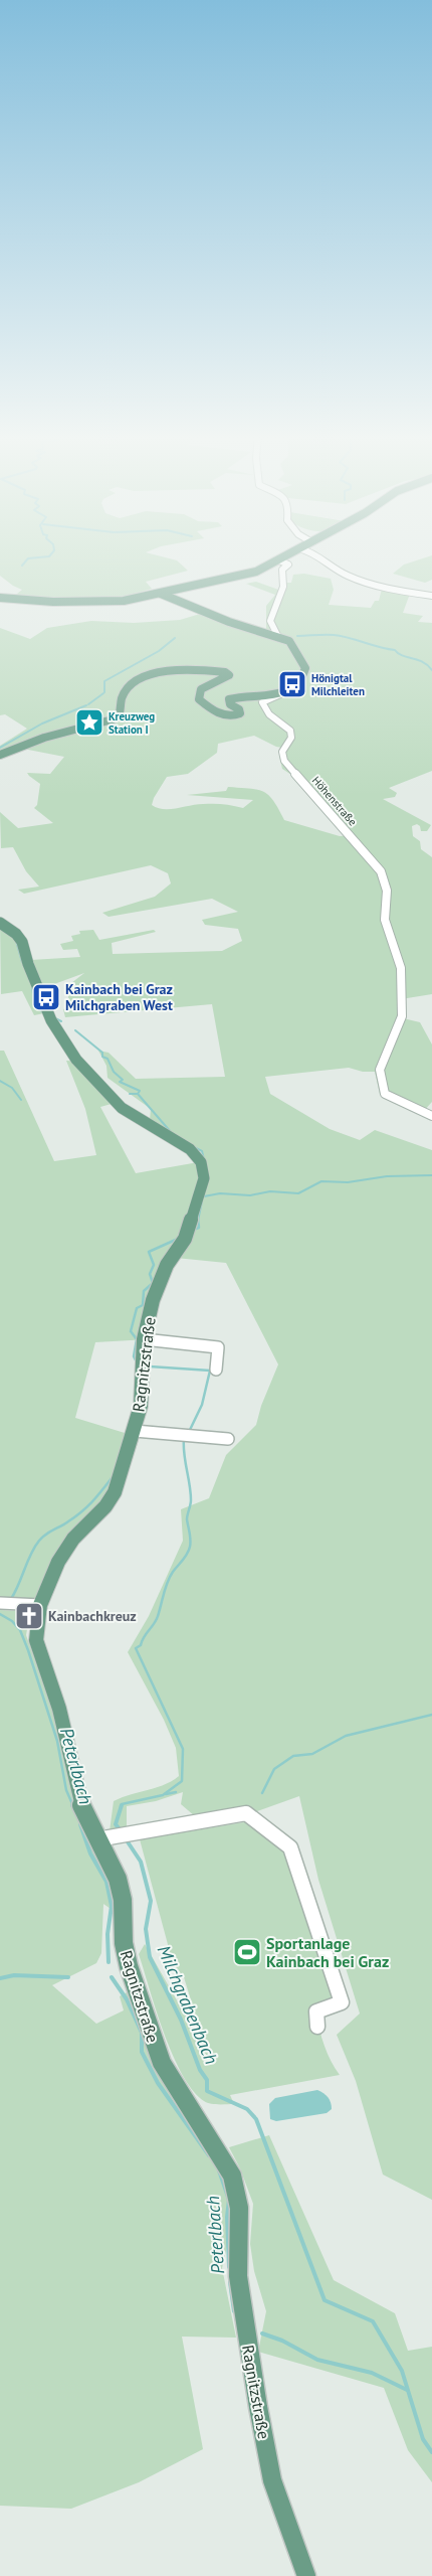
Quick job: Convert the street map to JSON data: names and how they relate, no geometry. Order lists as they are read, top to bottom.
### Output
{
  "streets": {
    "main road": ["Höhenstraße", "Ragnitzstraße"]
  },
  "water": ["Peterlbach", "Milchgrabenbach"],
  "places": {
    "bus stop": ["Hönigtal Milchleiten", "Kainbach bei Graz Milchgraben West"],
    "place": ["Kreuzweg Station I"],
    "church": ["Kainbachkreuz"],
    "sports": ["Sportanlage Kainbach bei Graz"]
  }
}
